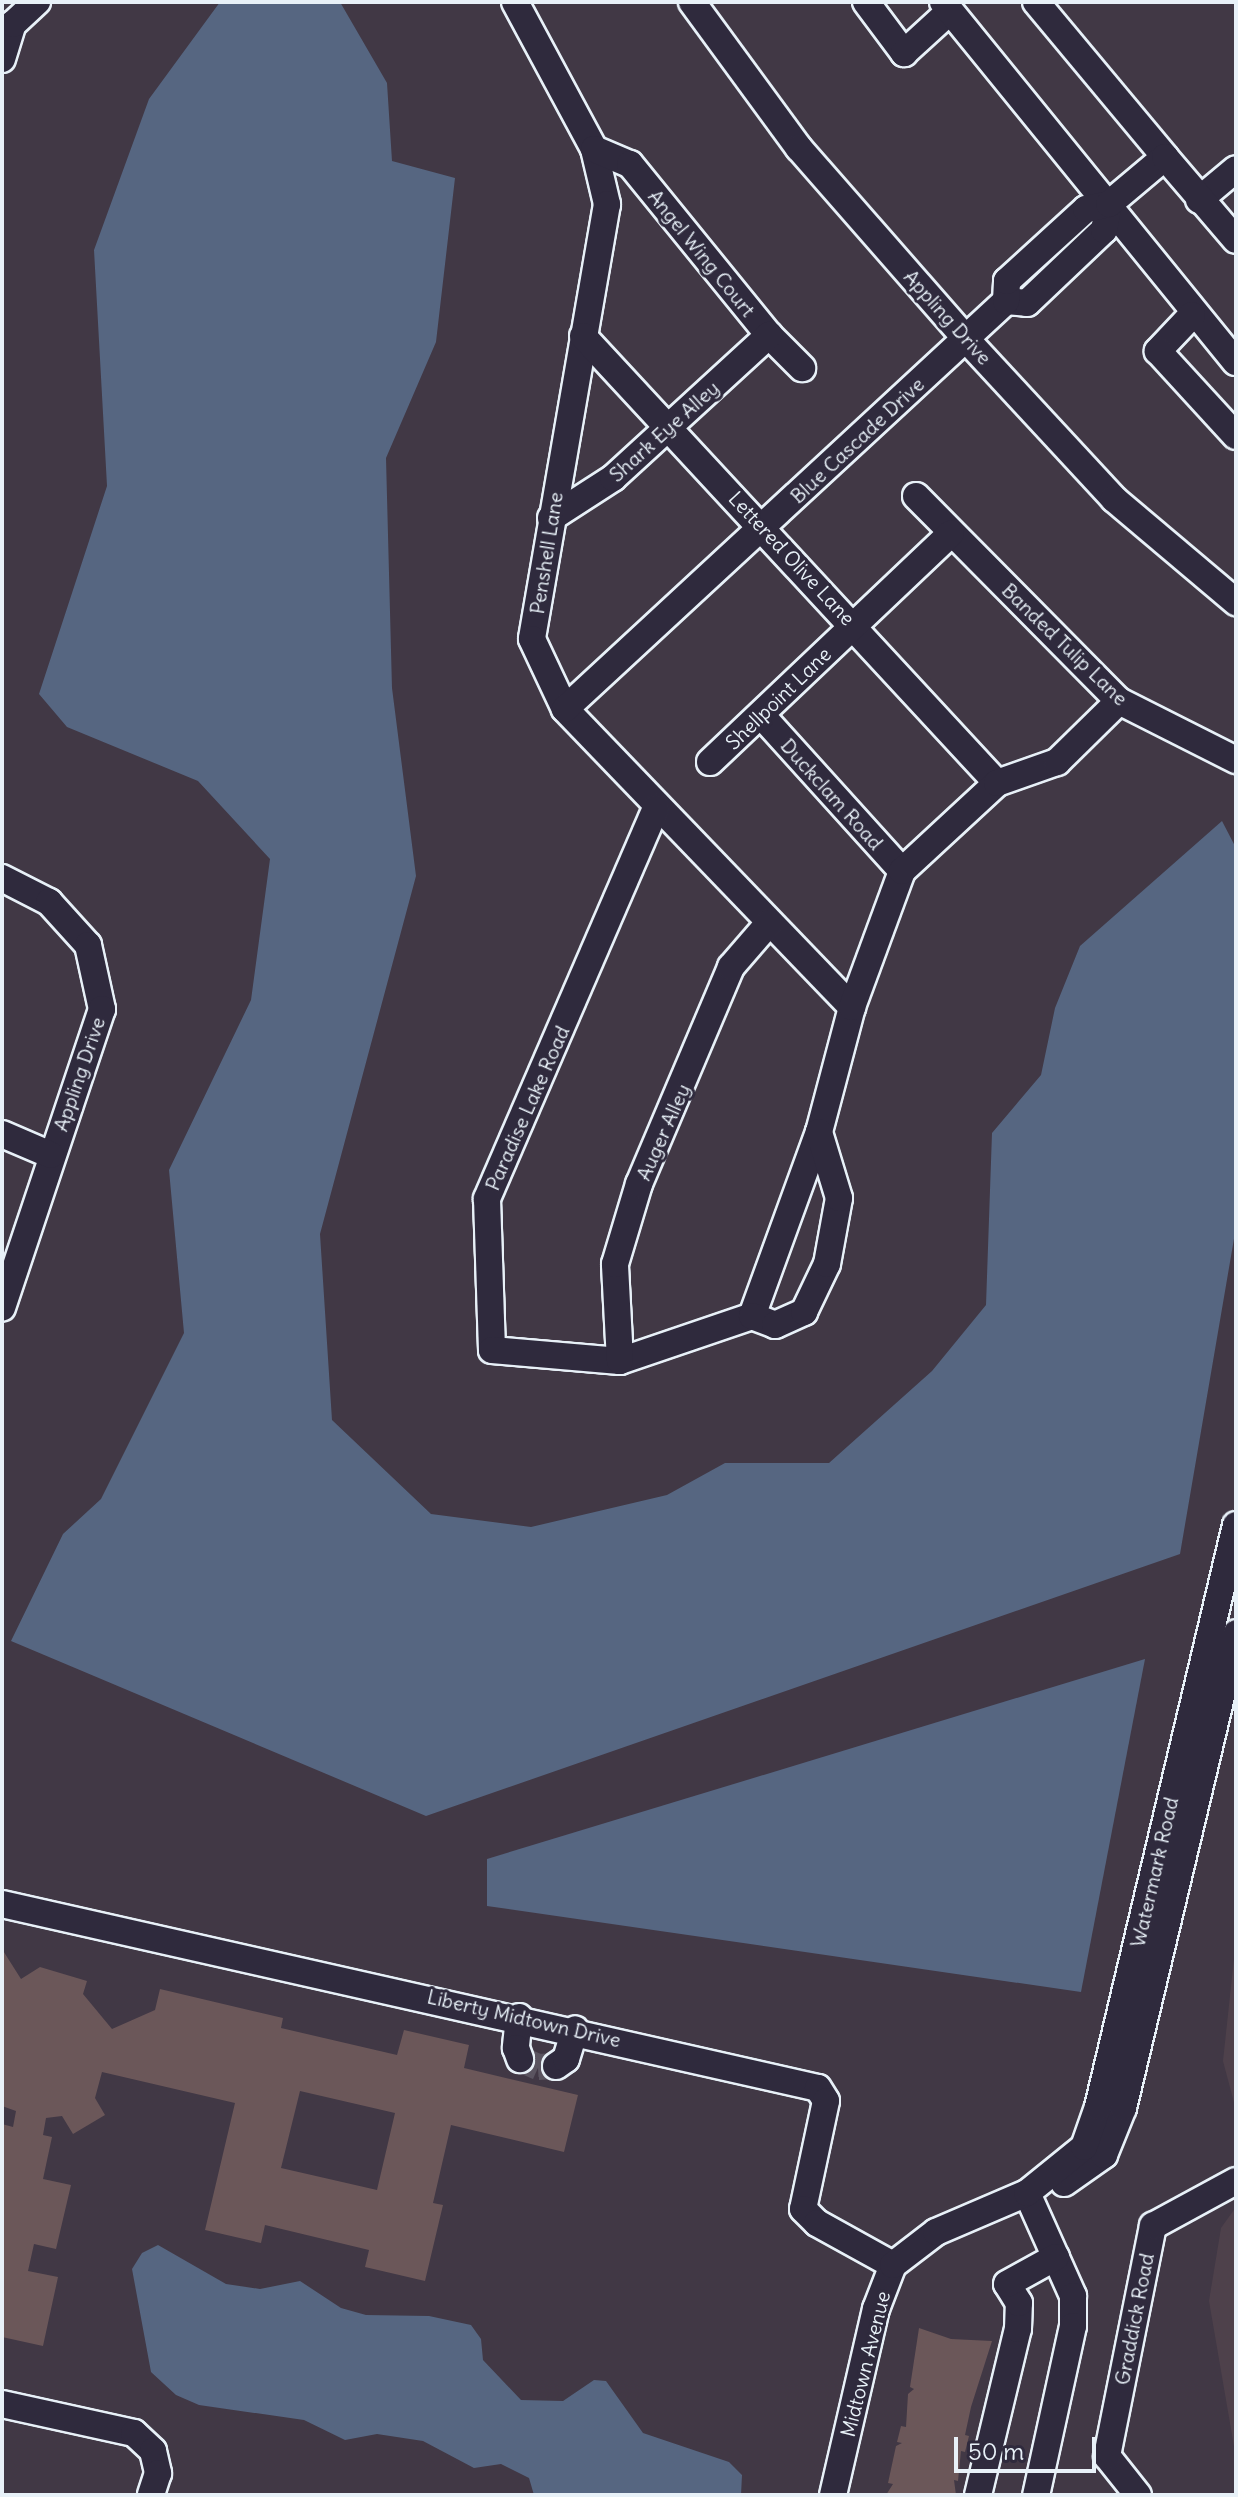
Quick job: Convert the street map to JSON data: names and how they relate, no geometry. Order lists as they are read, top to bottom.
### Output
{
  "streets": {
    "street": [
      "Angel Wing Court",
      "Appling Drive",
      "Shark Eye Alley",
      "Blue Cascade Drive",
      "Penshell Lane",
      "Lettered Olive Lane",
      "Banded Tulip Lane",
      "Shellpoint Lane",
      "Duckclam Road",
      "Paradise Lake Road",
      "Auger Alley",
      "Watermark Road",
      "Liberty Midtown Drive",
      "Graddick Road",
      "Midtown Avenue"
    ]
  },
  "crossings": [
    ["Angel Wing Court", "Shark Eye Alley"],
    ["Angel Wing Court", "Penshell Lane"],
    ["Appling Drive", "Blue Cascade Drive"],
    ["Shark Eye Alley", "Penshell Lane"],
    ["Shark Eye Alley", "Lettered Olive Lane"],
    ["Blue Cascade Drive", "Penshell Lane"],
    ["Blue Cascade Drive", "Lettered Olive Lane"],
    ["Penshell Lane", "Lettered Olive Lane"],
    ["Penshell Lane", "Paradise Lake Road"],
    ["Penshell Lane", "Auger Alley"],
    ["Lettered Olive Lane", "Shellpoint Lane"],
    ["Banded Tulip Lane", "Shellpoint Lane"],
    ["Shellpoint Lane", "Duckclam Road"],
    ["Paradise Lake Road", "Auger Alley"],
    ["Watermark Road", "Midtown Avenue"],
    ["Liberty Midtown Drive", "Midtown Avenue"]
  ],
  "scale_bar": "50 m"
}
